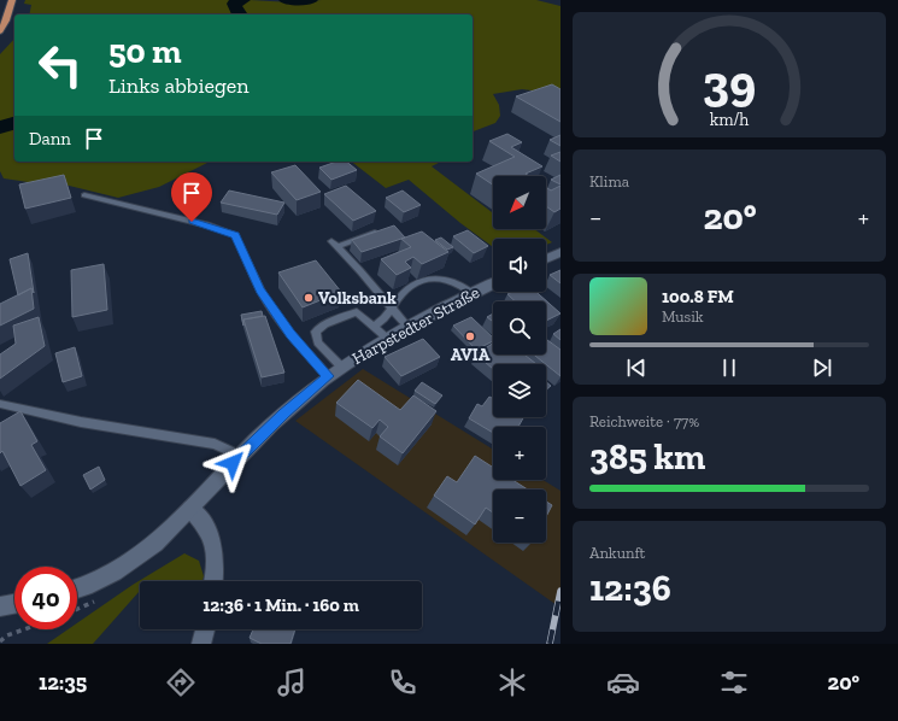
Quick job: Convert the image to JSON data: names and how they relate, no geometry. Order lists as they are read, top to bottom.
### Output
{
  "streets": {
    "street": ["Harpstedter Straße"]
  },
  "places": ["Volksbank", "AVIA"],
  "north": "bottom left",
  "page": {
    "turn": ["50 m", "Links abbiegen"],
    "then": "Dann",
    "tile": [
      "Klima",
      ["Reichweite · 77%", "385 km"],
      ["Ankunft", "12:36"]
    ],
    "map_buttons": ["+", "−"],
    "heat": ["−", "20°", "+"],
    "song": ["100.8 FM", "Musik"],
    "limit": "40",
    "trip": "12:36 · 1 Min. · 160 m",
    "tabs": ["12:35", "20°"],
    "gauge": ["39", "km/h"]
  }
}
